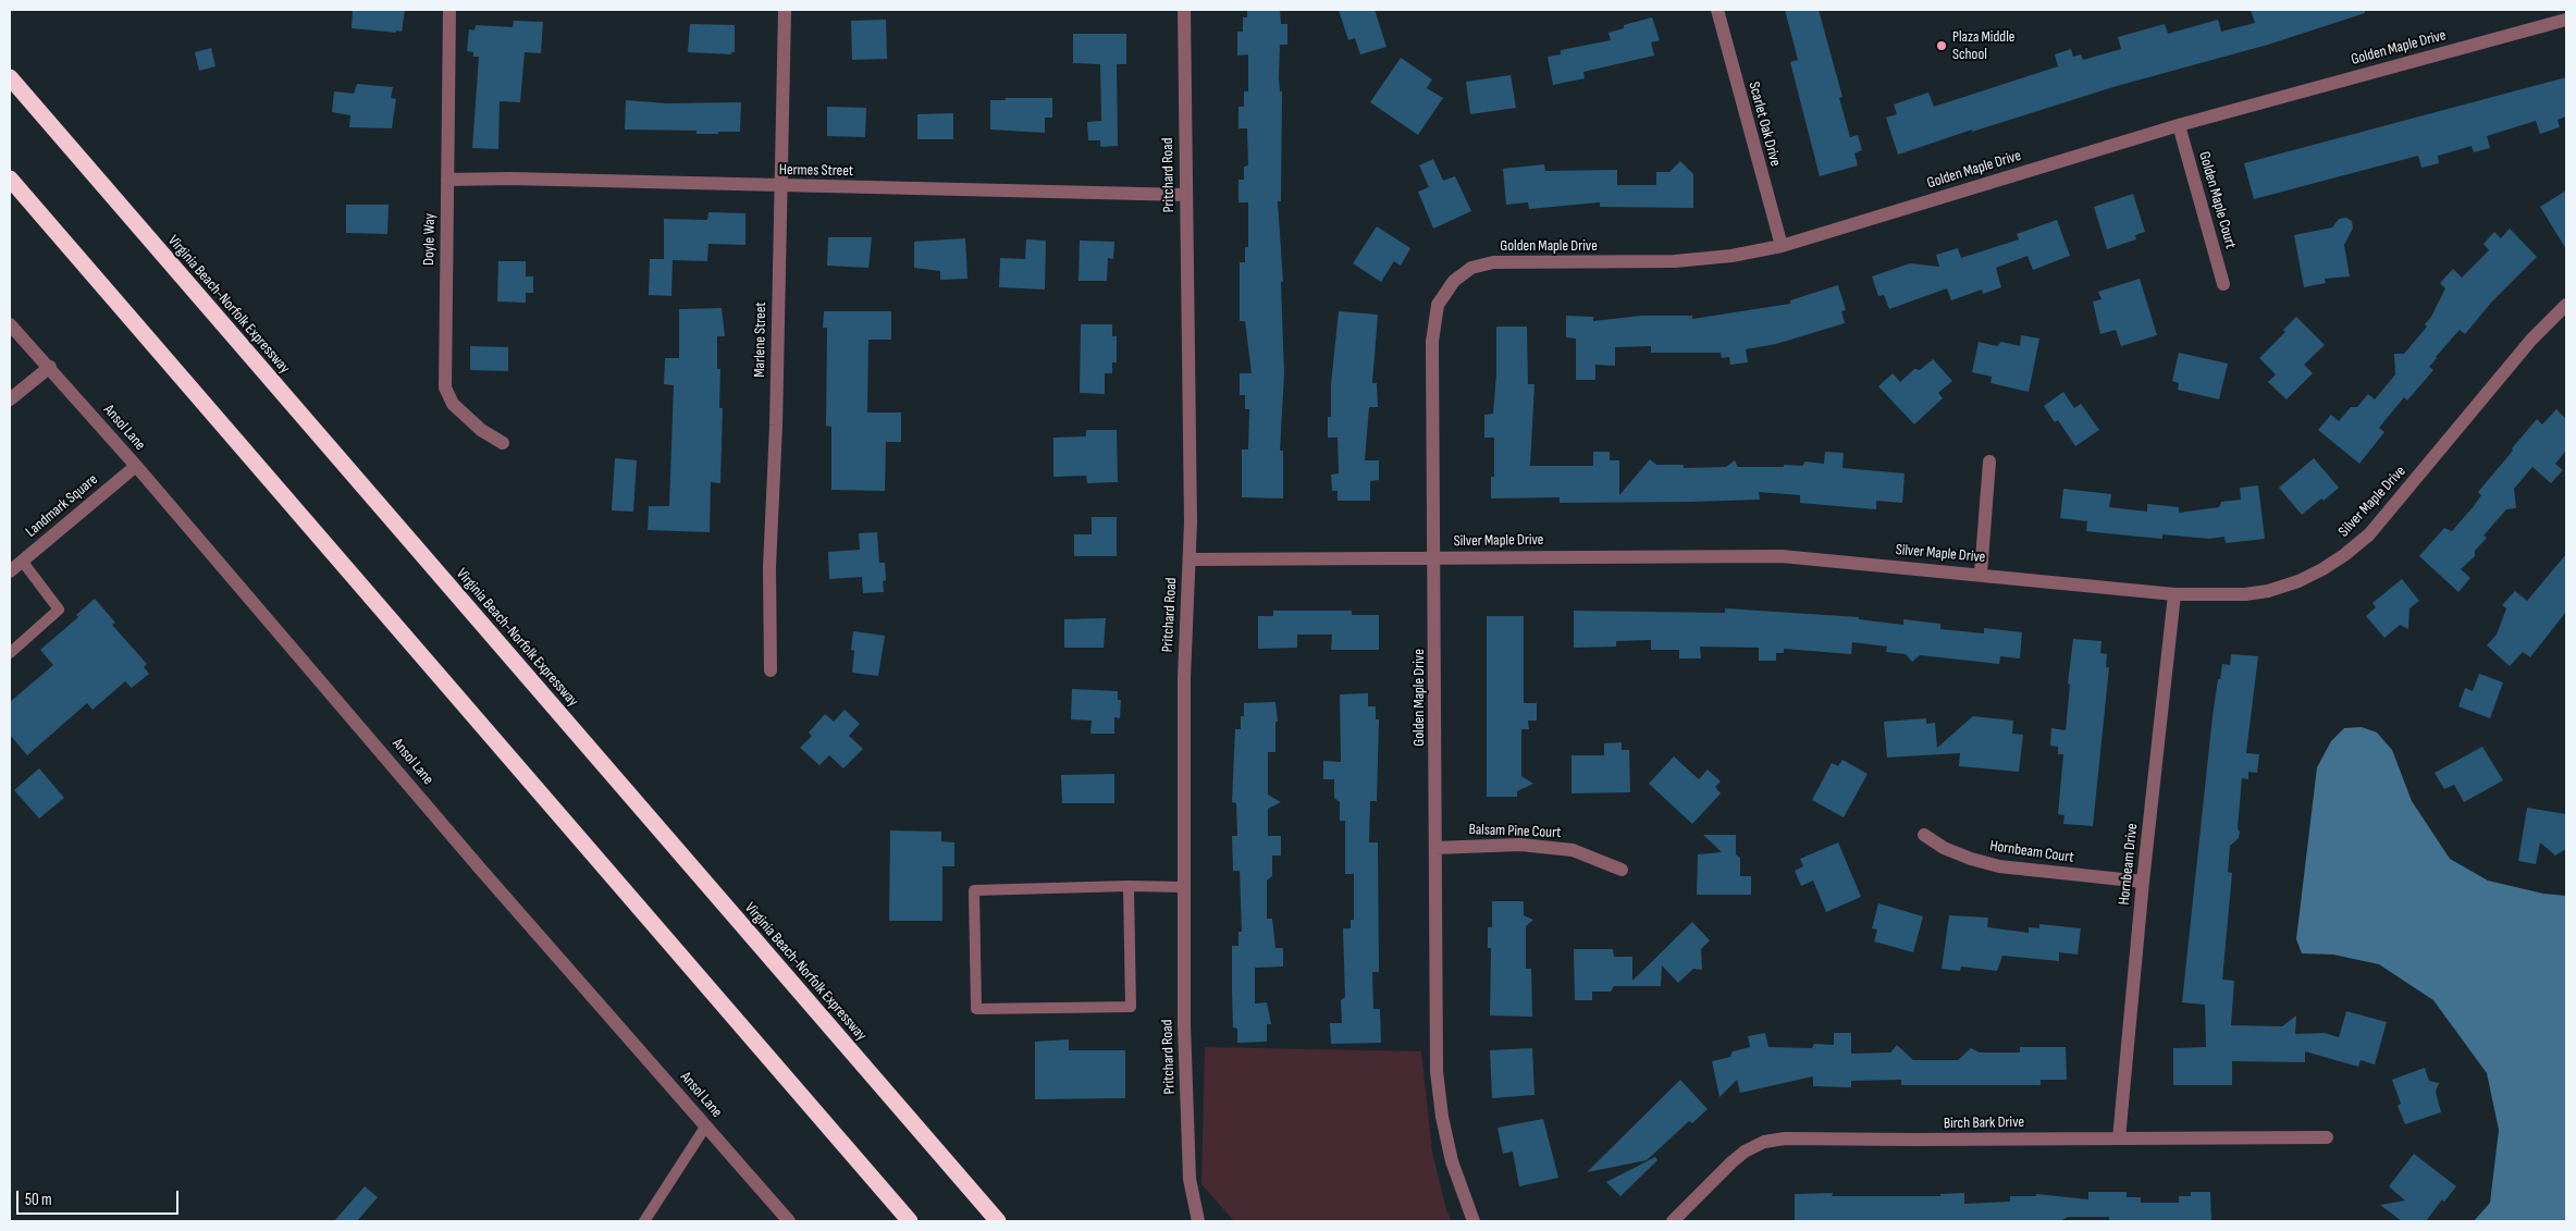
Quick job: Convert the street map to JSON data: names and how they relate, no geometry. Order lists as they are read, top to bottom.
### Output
{
  "streets": {
    "highway": ["Virginia Beach-Norfolk Expressway"],
    "street": [
      "Golden Maple Drive",
      "Scarlet Oak Drive",
      "Hermes Street",
      "Pritchard Road",
      "Golden Maple Court",
      "Doyle Way",
      "Marlene Street",
      "Ansol Lane",
      "Silver Maple Drive",
      "Landmark Square",
      "Balsam Pine Court",
      "Hornbeam Court",
      "Hornbeam Drive",
      "Birch Bark Drive"
    ]
  },
  "crossings": [
    ["Golden Maple Drive", "Scarlet Oak Drive"],
    ["Golden Maple Drive", "Golden Maple Court"],
    ["Golden Maple Drive", "Silver Maple Drive"],
    ["Golden Maple Drive", "Balsam Pine Court"],
    ["Hermes Street", "Pritchard Road"],
    ["Hermes Street", "Doyle Way"],
    ["Hermes Street", "Marlene Street"],
    ["Pritchard Road", "Silver Maple Drive"],
    ["Ansol Lane", "Landmark Square"],
    ["Silver Maple Drive", "Hornbeam Drive"],
    ["Hornbeam Court", "Hornbeam Drive"],
    ["Hornbeam Drive", "Birch Bark Drive"]
  ],
  "places": ["Plaza Middle School"],
  "scale_bar": "50 m"
}
